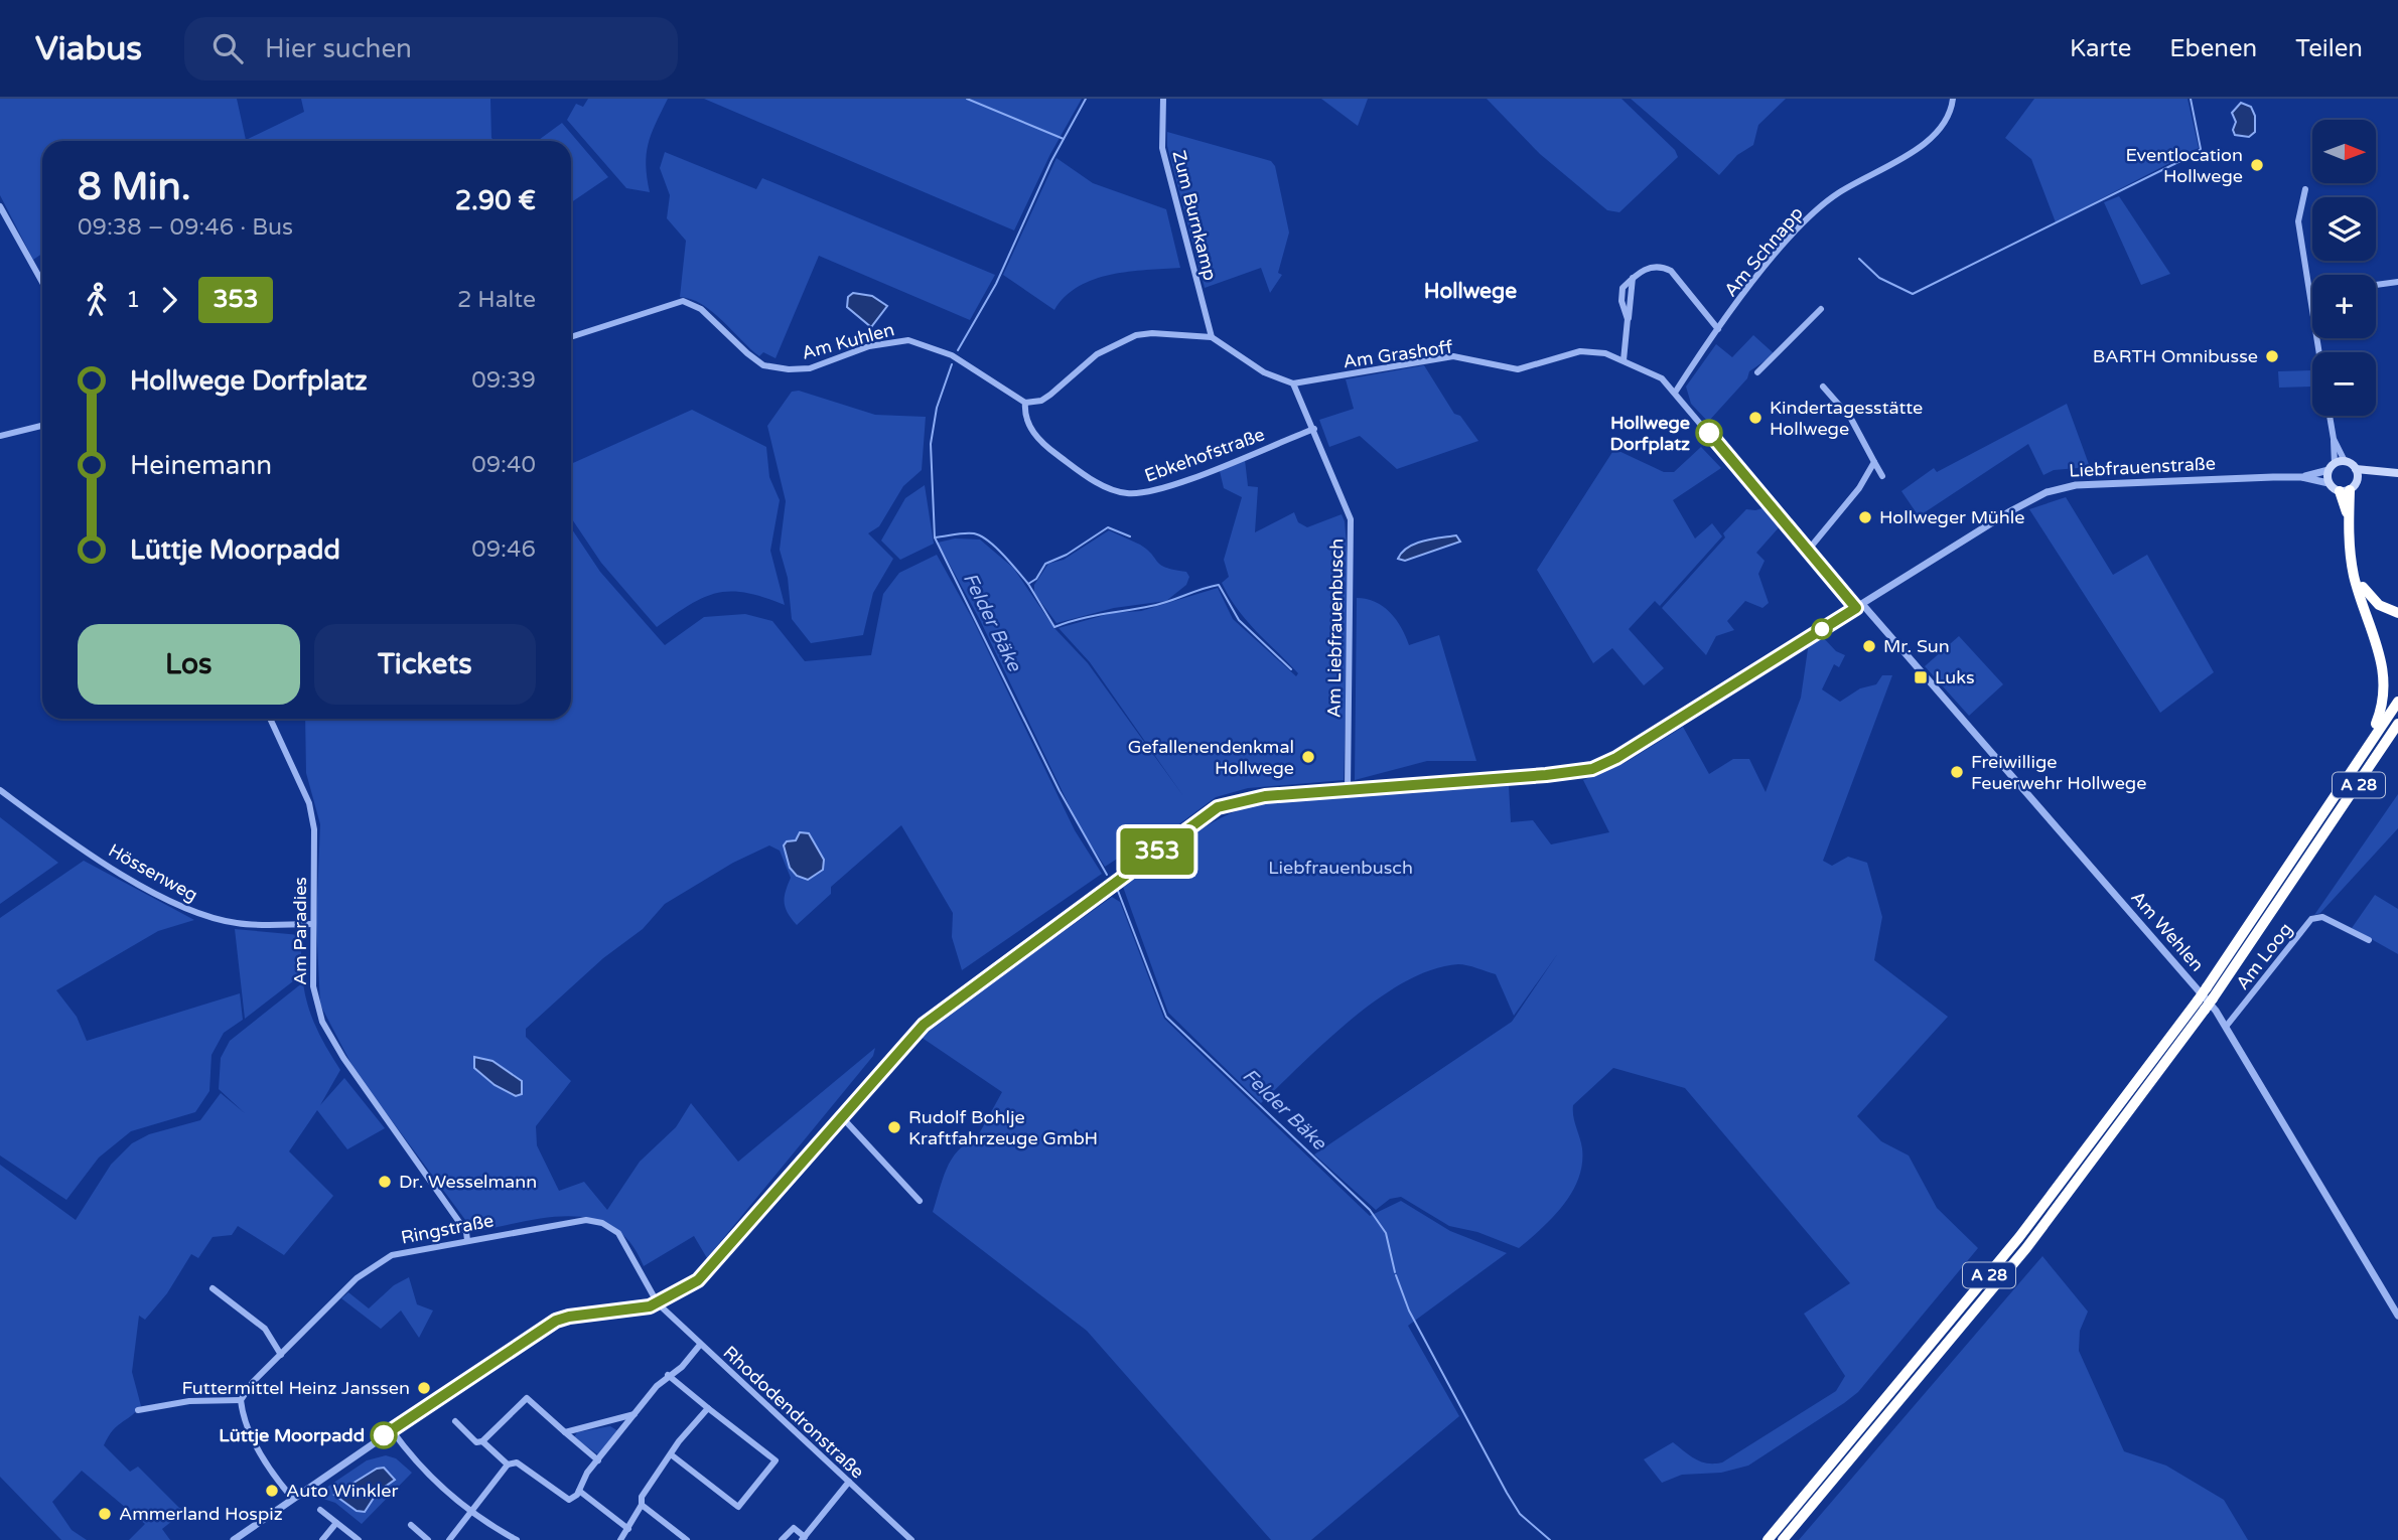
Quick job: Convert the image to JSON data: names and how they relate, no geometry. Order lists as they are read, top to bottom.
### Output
{
  "streets": {
    "highway": ["A 28"],
    "street": [
      "Zum Burnkamp",
      "Am Schnapp",
      "Am Kuhlen",
      "Am Grashoff",
      "Ebkehofstraße",
      "Liebfrauenstraße",
      "Am Liebfrauenbusch",
      "Hössenweg",
      "Am Paradies",
      "Am Wehlen",
      "Am Loog",
      "Ringstraße",
      "Rhododendronstraße"
    ]
  },
  "crossings": [
    ["Am Schnapp", "Am Grashoff"],
    ["Am Kuhlen", "Ebkehofstraße"],
    ["Am Grashoff", "Liebfrauenstraße"],
    ["Am Grashoff", "Am Liebfrauenbusch"],
    ["Am Grashoff", "Am Wehlen"],
    ["Ebkehofstraße", "Am Liebfrauenbusch"],
    ["Liebfrauenstraße", "Am Liebfrauenbusch"],
    ["Liebfrauenstraße", "Am Wehlen"],
    ["Liebfrauenstraße", "Ringstraße"],
    ["Liebfrauenstraße", "Rhododendronstraße"],
    ["Hössenweg", "Am Paradies"],
    ["Am Paradies", "Ringstraße"],
    ["Am Wehlen", "Am Loog"],
    ["Ringstraße", "Rhododendronstraße"]
  ],
  "districts": ["Hollwege"],
  "water": ["Felder Bäke"],
  "parks": ["Liebfrauenbusch"],
  "places": {
    "other": [
      "Eventlocation Hollwege",
      "BARTH Omnibusse",
      "Kindertagesstätte Hollwege",
      "Hollwege Dorfplatz",
      "Hollweger Mühle",
      "Mr. Sun",
      "Gefallenendenkmal Hollwege",
      "Freiwillige Feuerwehr Hollwege",
      "Rudolf Bohlje Kraftfahrzeuge GmbH",
      "Dr. Wesselmann",
      "Futtermittel Heinz Janssen",
      "Lüttje Moorpadd",
      "Auto Winkler",
      "Ammerland Hospiz"
    ],
    "transit": ["Luks"]
  },
  "lines": ["bus line 353"],
  "north": "right",
  "page": {
    "header": "Viabus",
    "search": "Hier suchen",
    "nav": ["Karte", "Ebenen", "Teilen"],
    "on_map": "353",
    "map_buttons": ["+", "−"],
    "heading": ["8 Min.", "09:38 – 09:46 · Bus", "2.90 €"],
    "legs": ["1", "353", "2 Halte"],
    "list": [
      {
        "name": "Hollwege Dorfplatz",
        "value": "09:39"
      },
      {
        "name": "Heinemann",
        "value": "09:40"
      },
      {
        "name": "Lüttje Moorpadd",
        "value": "09:46"
      }
    ],
    "buttons": ["Los", "Tickets"]
  }
}
